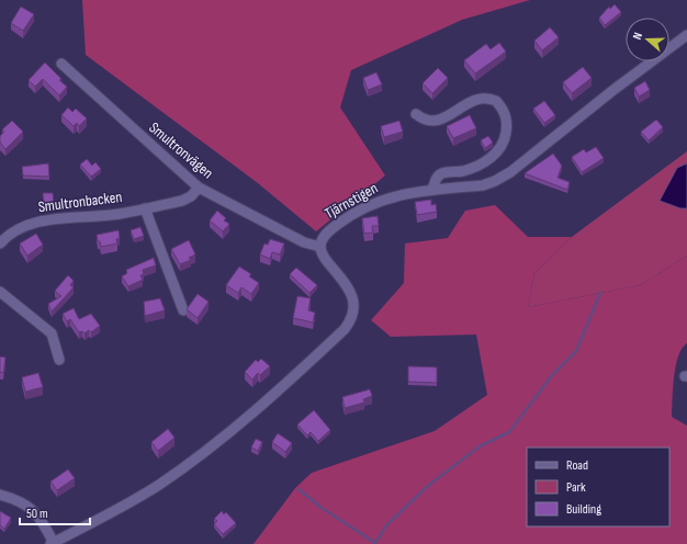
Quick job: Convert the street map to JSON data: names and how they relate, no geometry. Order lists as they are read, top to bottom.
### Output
{
  "streets": {
    "street": ["Smultronvägen", "Tjärnstigen", "Smultronbacken"]
  },
  "crossings": [
    ["Smultronvägen", "Tjärnstigen"],
    ["Smultronvägen", "Smultronbacken"]
  ],
  "legend": ["Road", "Park", "Building"],
  "scale_bar": "50 m",
  "north": "left"
}
